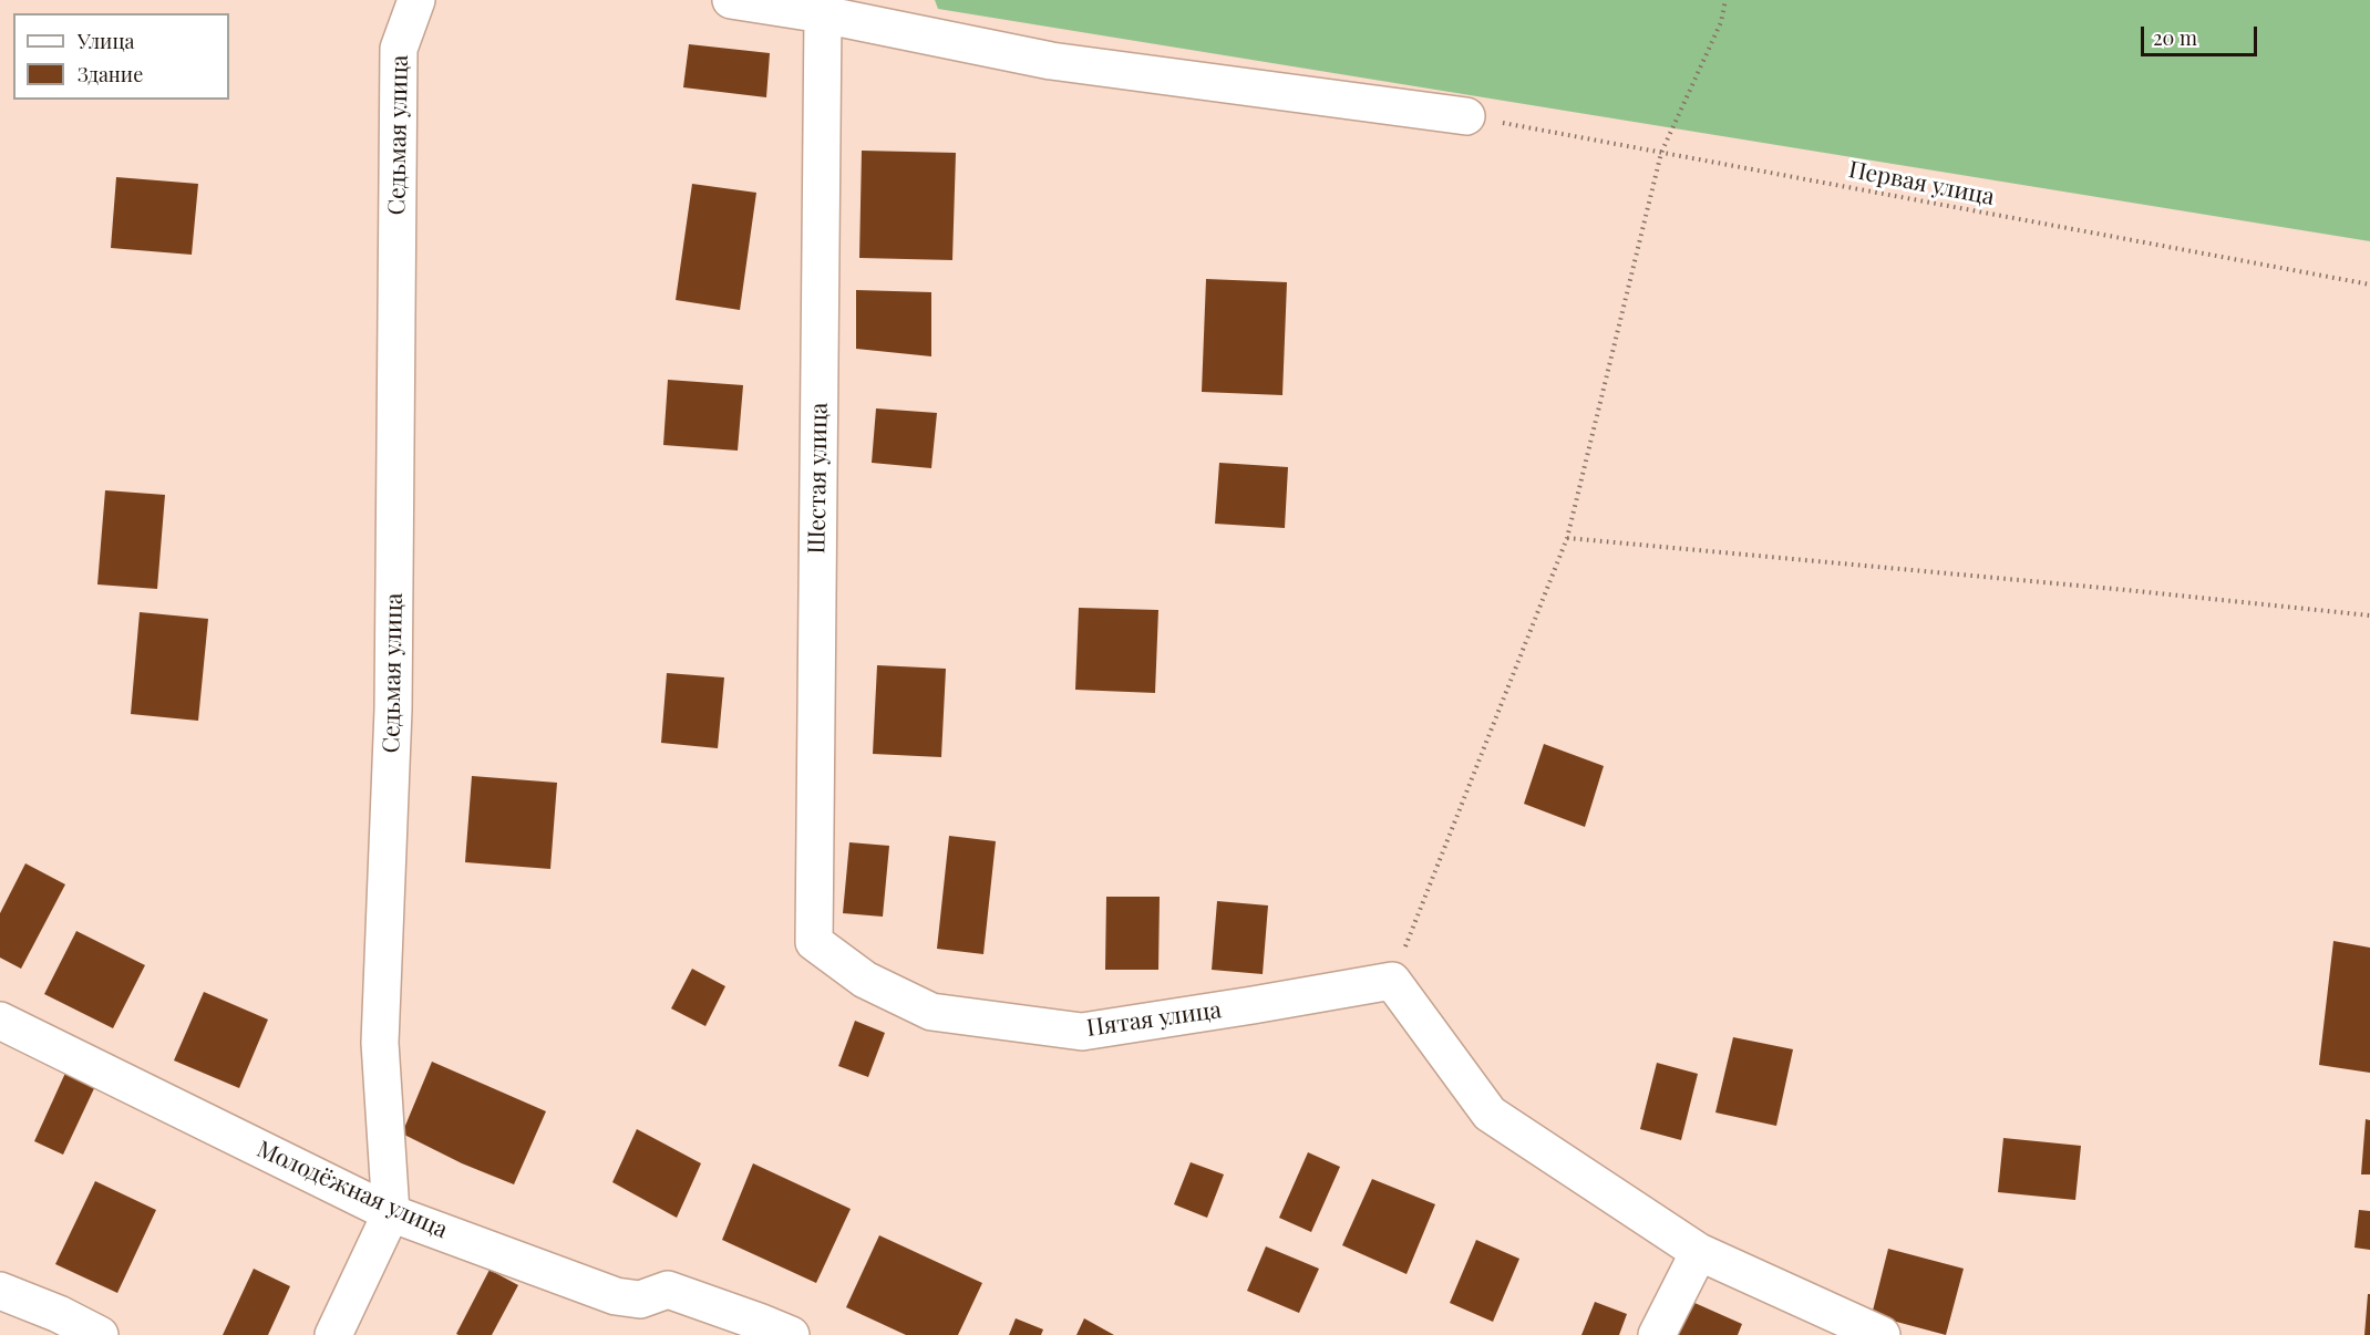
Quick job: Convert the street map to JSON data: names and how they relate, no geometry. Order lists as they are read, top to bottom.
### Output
{
  "streets": {
    "street": [
      "Седьмая улица",
      "Шестая улица",
      "Пятая улица",
      "Молодёжная улица"
    ],
    "path": ["Первая улица"]
  },
  "crossings": [
    ["Седьмая улица", "Молодёжная улица"],
    ["Шестая улица", "Пятая улица"]
  ],
  "legend": ["Улица", "Здание"],
  "scale_bar": "20 m"
}
